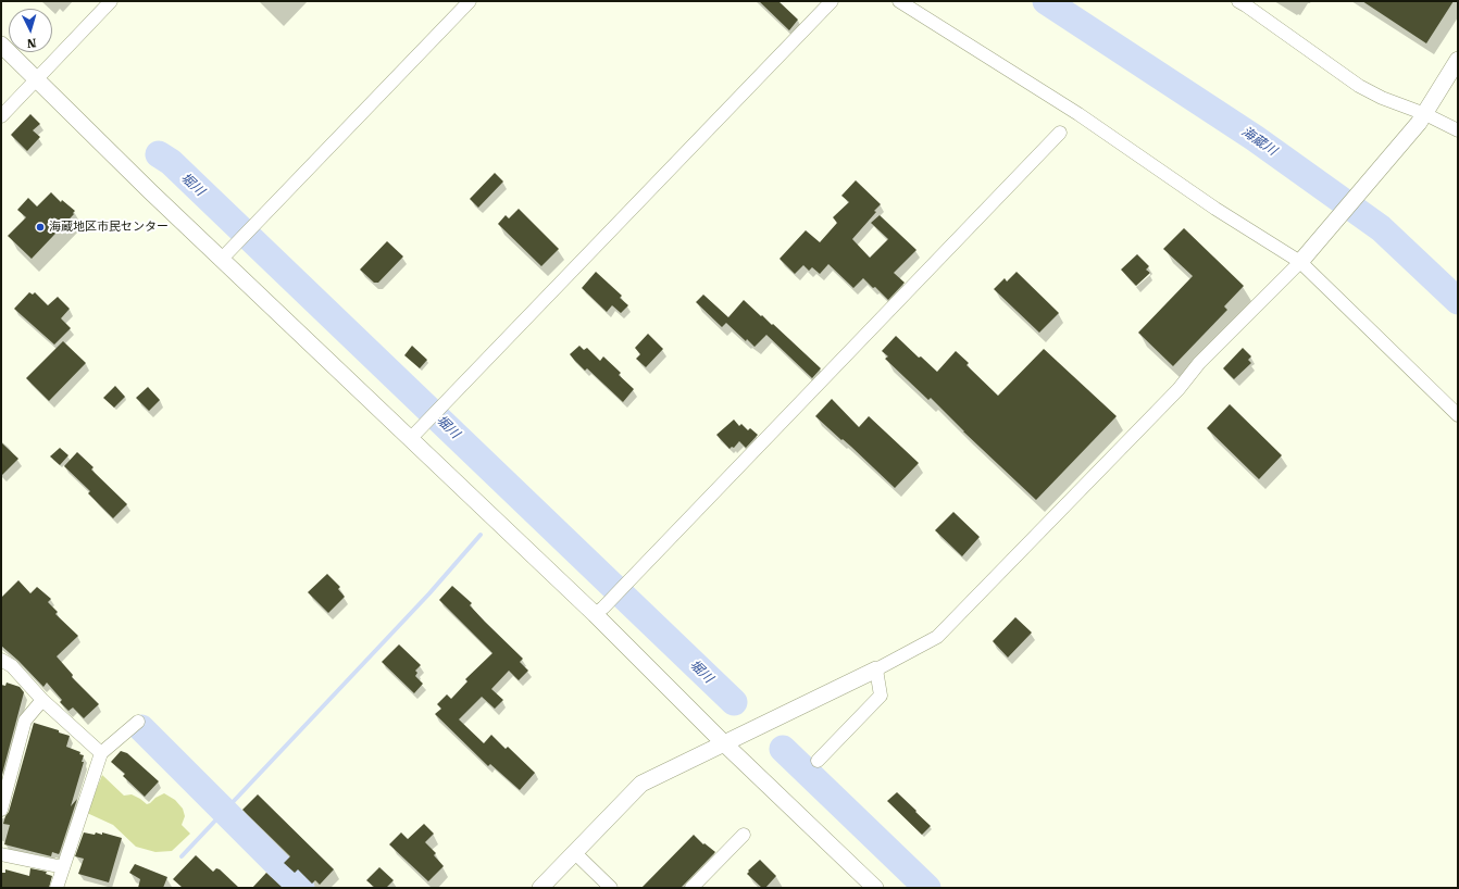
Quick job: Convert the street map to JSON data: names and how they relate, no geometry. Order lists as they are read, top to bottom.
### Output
{
  "water": ["海蔵川", "堀川"],
  "places": ["海蔵地区市民センター"],
  "north": "bottom"
}
